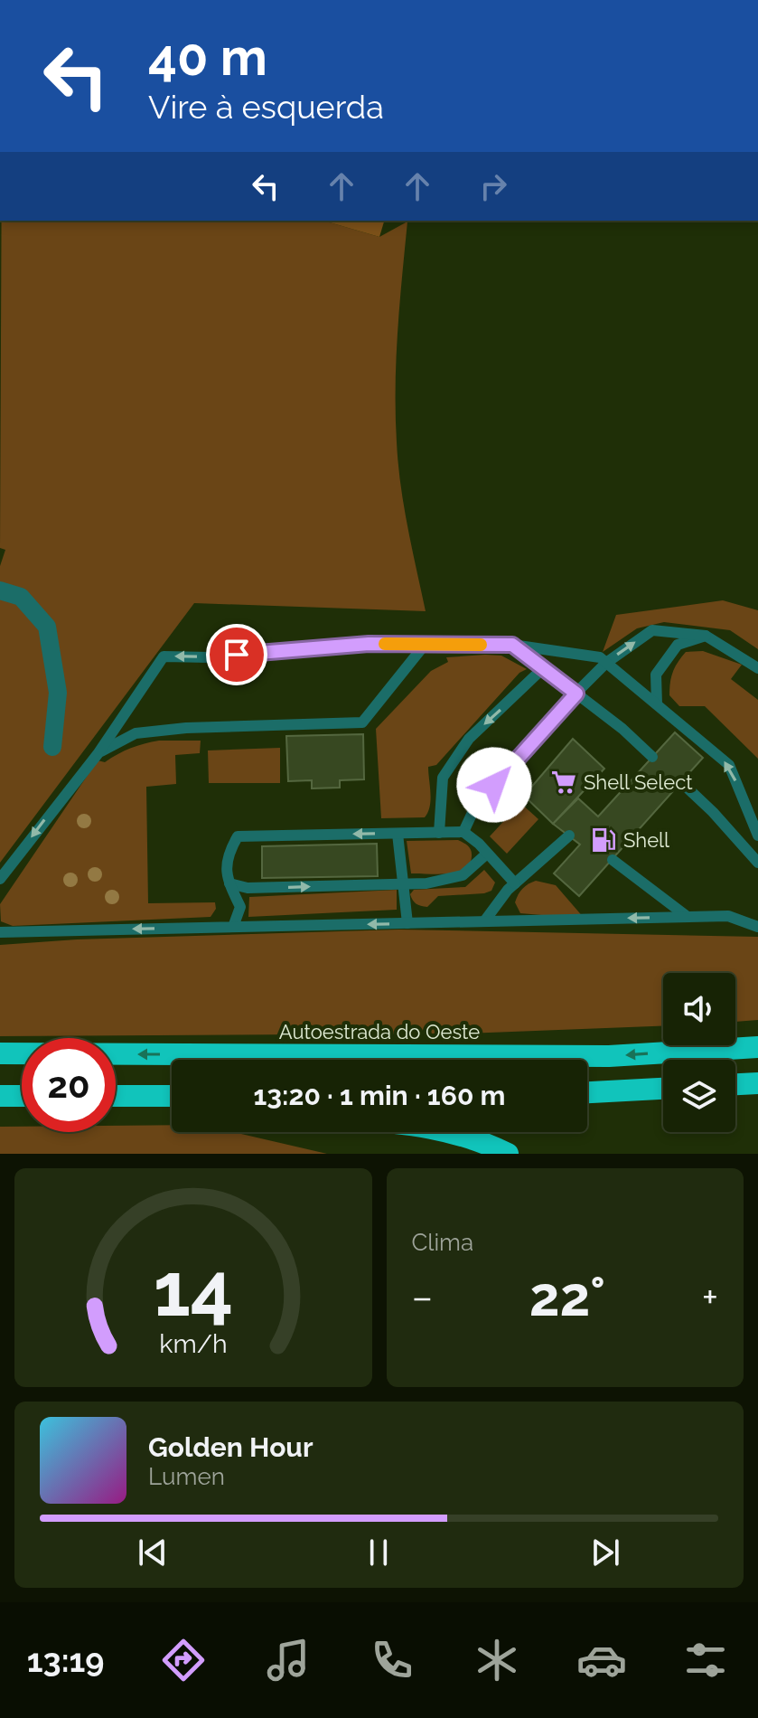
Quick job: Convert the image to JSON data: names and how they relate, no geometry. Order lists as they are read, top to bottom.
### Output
{
  "streets": {
    "highway": ["Autoestrada do Oeste"]
  },
  "places": {
    "supermarket": ["Shell Select"],
    "fuel station": ["Shell"]
  },
  "page": {
    "turn": ["40 m", "Vire à esquerda"],
    "limit": "20",
    "trip": "13:20 · 1 min · 160 m",
    "tile": "Clima",
    "heat": ["−", "22°", "+"],
    "song": ["Golden Hour", "Lumen"],
    "tabs": "13:19",
    "gauge": ["14", "km/h"]
  }
}
